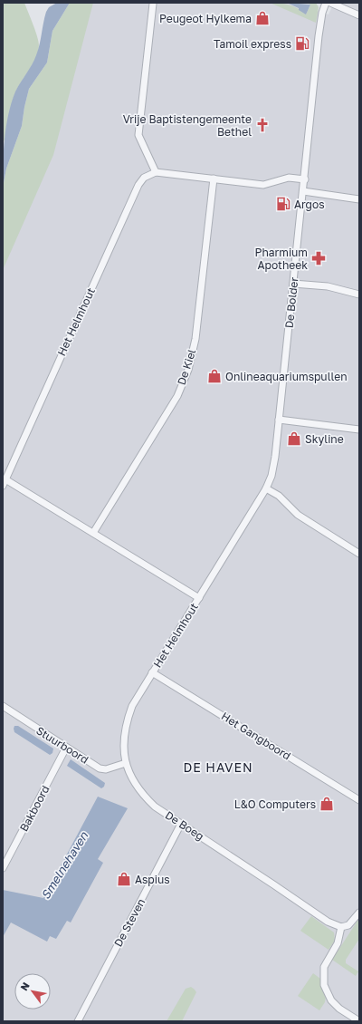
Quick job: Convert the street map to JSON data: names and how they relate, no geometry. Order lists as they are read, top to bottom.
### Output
{
  "streets": {
    "street": [
      "De Bolder",
      "Het Helmhout",
      "De Kiel",
      "Het Gangboord",
      "Stuurboord",
      "Bakboord",
      "De Boeg",
      "De Steven"
    ]
  },
  "crossings": [
    ["De Bolder", "Het Helmhout"],
    ["Het Helmhout", "De Kiel"],
    ["Het Helmhout", "Het Gangboord"],
    ["Het Helmhout", "De Boeg"],
    ["Het Gangboord", "De Boeg"],
    ["Stuurboord", "Bakboord"],
    ["Stuurboord", "De Boeg"],
    ["De Boeg", "De Steven"]
  ],
  "districts": ["DE HAVEN"],
  "water": ["Smelnehaven"],
  "places": {
    "shop": [
      "Peugeot Hylkema",
      "Onlineaquariumspullen",
      "Skyline",
      "L&O Computers",
      "Aspius"
    ],
    "fuel station": ["Tamoil express", "Argos"],
    "church": ["Vrije Baptistengemeente Bethel"],
    "pharmacy": ["Pharmium Apotheek"]
  },
  "north": "top left"
}
